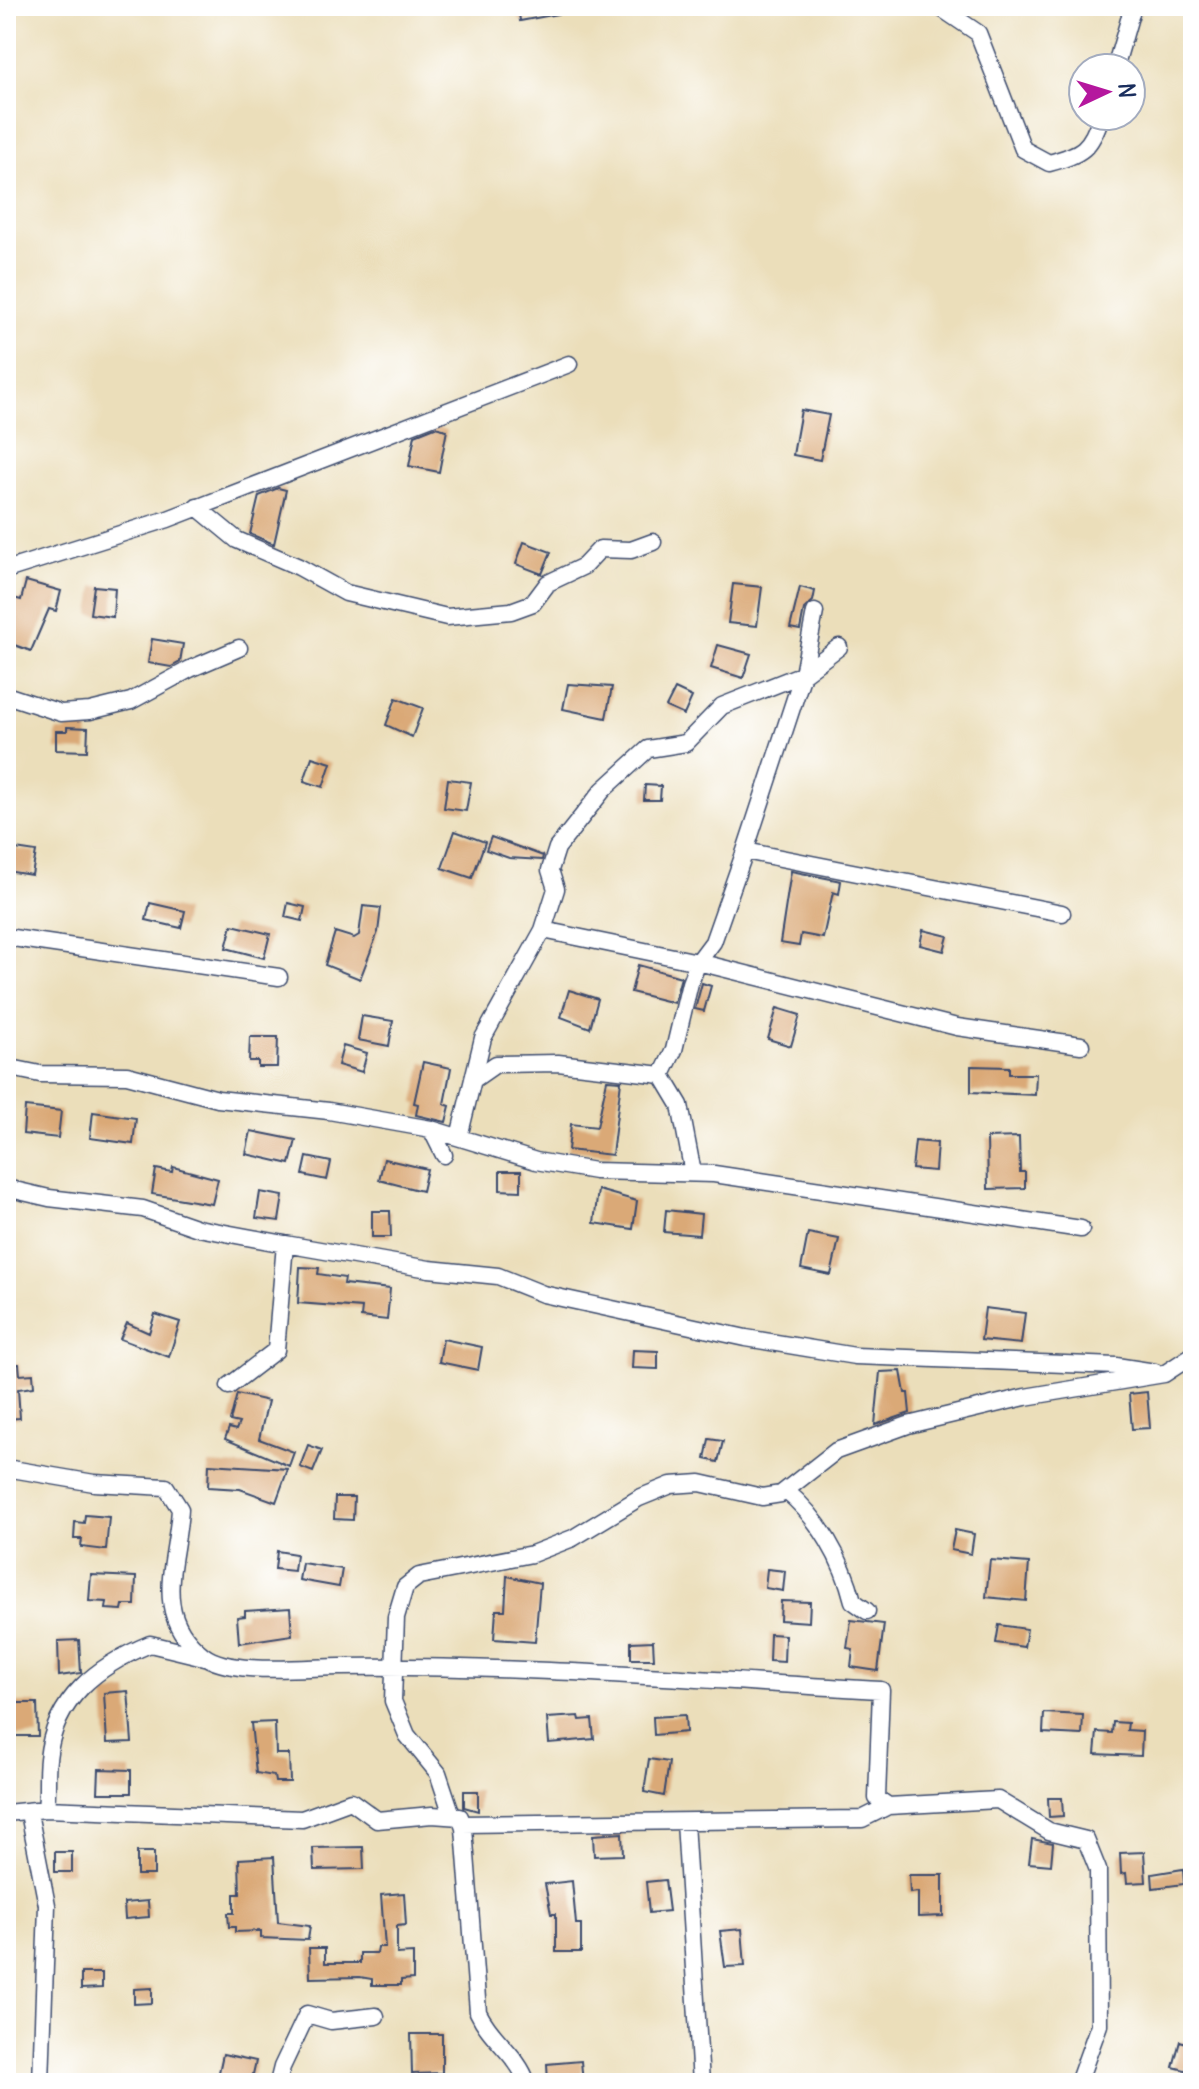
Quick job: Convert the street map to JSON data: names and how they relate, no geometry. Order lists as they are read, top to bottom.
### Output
{
  "north": "right"
}
